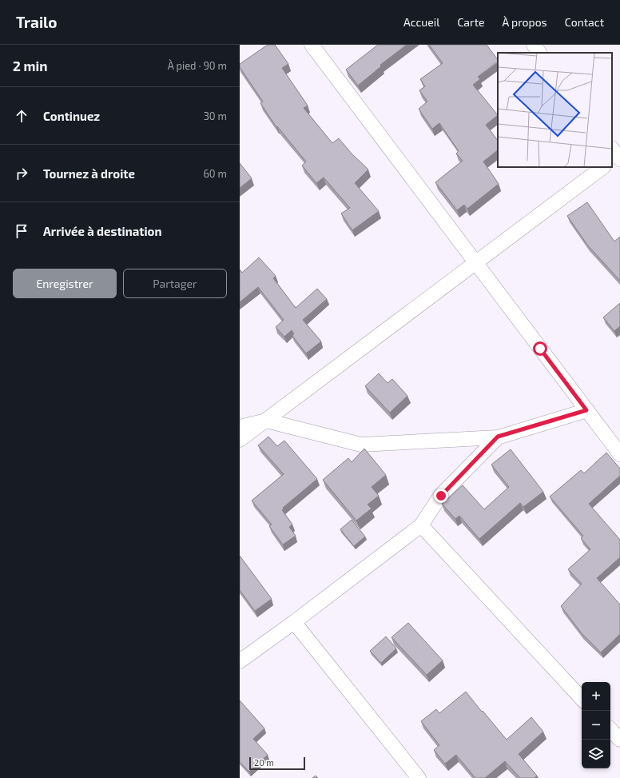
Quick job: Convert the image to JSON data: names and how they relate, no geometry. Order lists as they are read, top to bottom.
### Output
{
  "scale_bar": "20 m",
  "page": {
    "header": "Trailo",
    "nav": [
      "Accueil",
      "Carte",
      "À propos",
      "Contact"
    ],
    "heading": ["2 min", "À pied · 90 m"],
    "list": [
      ["Continuez", "30 m"],
      ["Tournez à droite", "60 m"],
      "Arrivée à destination"
    ],
    "buttons": ["Enregistrer", "Partager"],
    "map_buttons": ["+", "−"],
    "scale": "20 m"
  }
}
